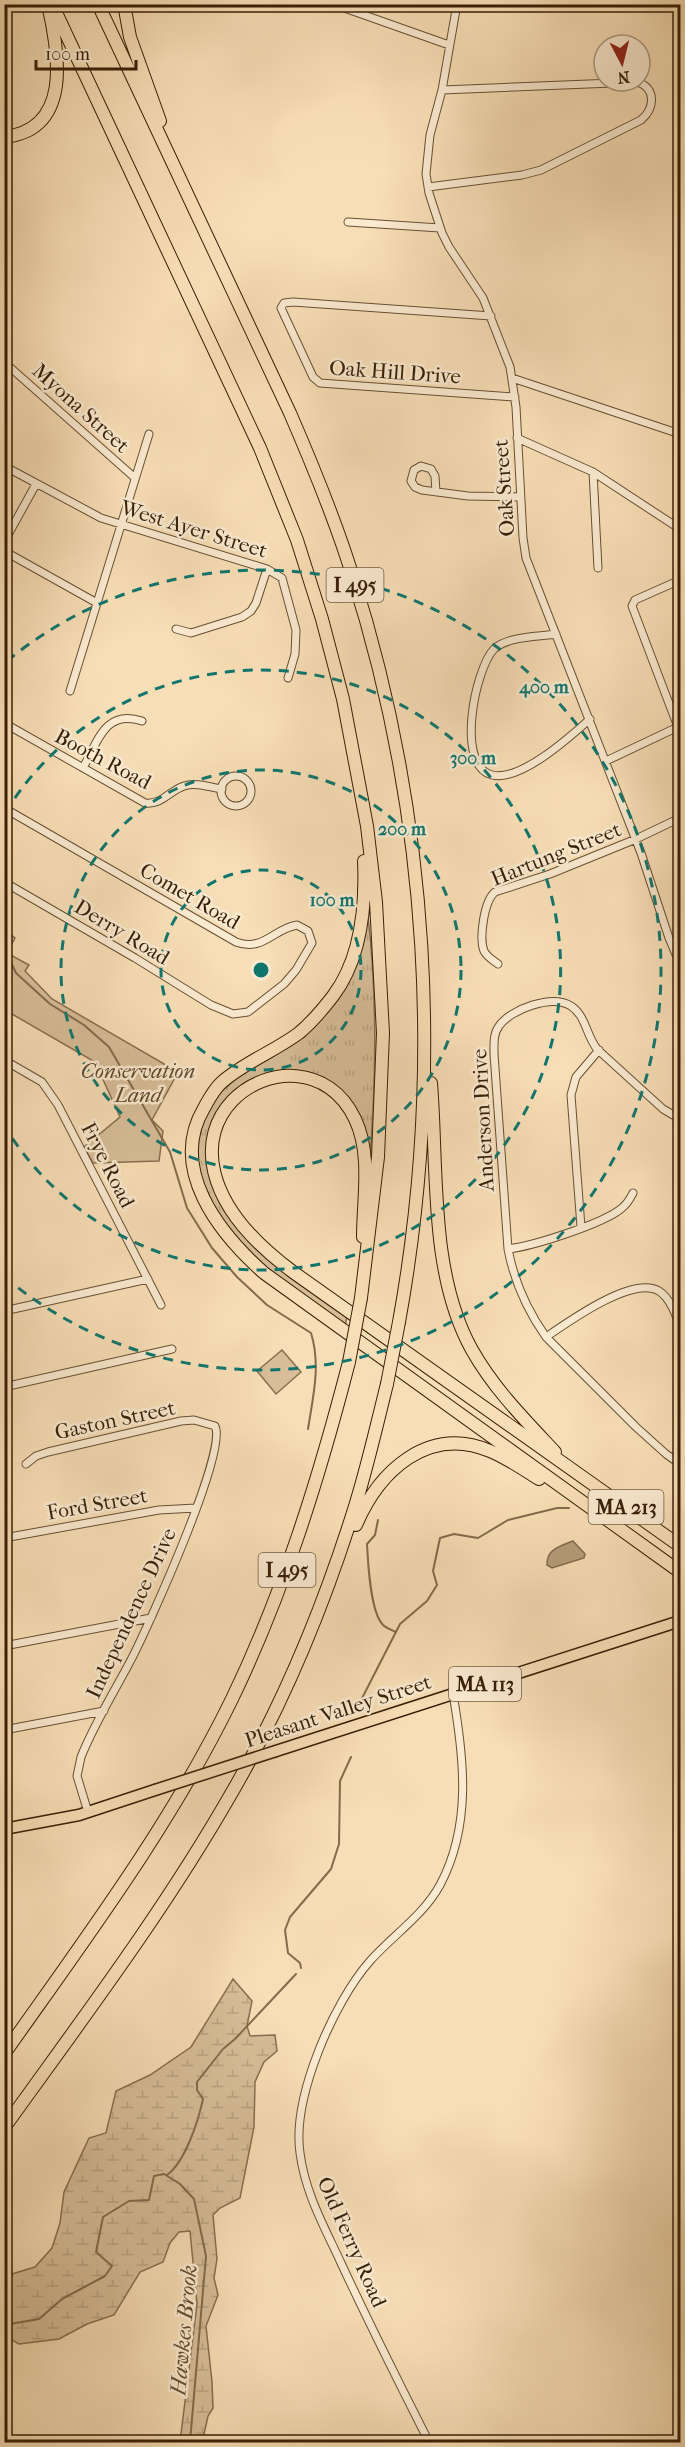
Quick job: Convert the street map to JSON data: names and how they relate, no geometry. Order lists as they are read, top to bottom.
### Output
{
  "streets": {
    "highway": ["I 495", "MA 213"],
    "main road": ["MA 113", "Pleasant Valley Street"],
    "street": [
      "Oak Hill Drive",
      "Myona Street",
      "Oak Street",
      "West Ayer Street",
      "Booth Road",
      "Hartung Street",
      "Comet Road",
      "Derry Road",
      "Anderson Drive",
      "Frye Road",
      "Gaston Street",
      "Ford Street",
      "Independence Drive",
      "Old Ferry Road"
    ]
  },
  "crossings": [
    ["Oak Hill Drive", "Oak Street"],
    ["Oak Street", "Hartung Street"],
    ["Comet Road", "Derry Road"],
    ["Gaston Street", "Independence Drive"],
    ["Ford Street", "Independence Drive"],
    ["Independence Drive", "Pleasant Valley Street"],
    ["Pleasant Valley Street", "Old Ferry Road"]
  ],
  "water": ["Hawkes Brook"],
  "parks": ["Conservation Land"],
  "scale_bar": "100 m",
  "north": "bottom",
  "rings": [
    "400 m",
    "300 m",
    "200 m",
    "100 m"
  ]
}
